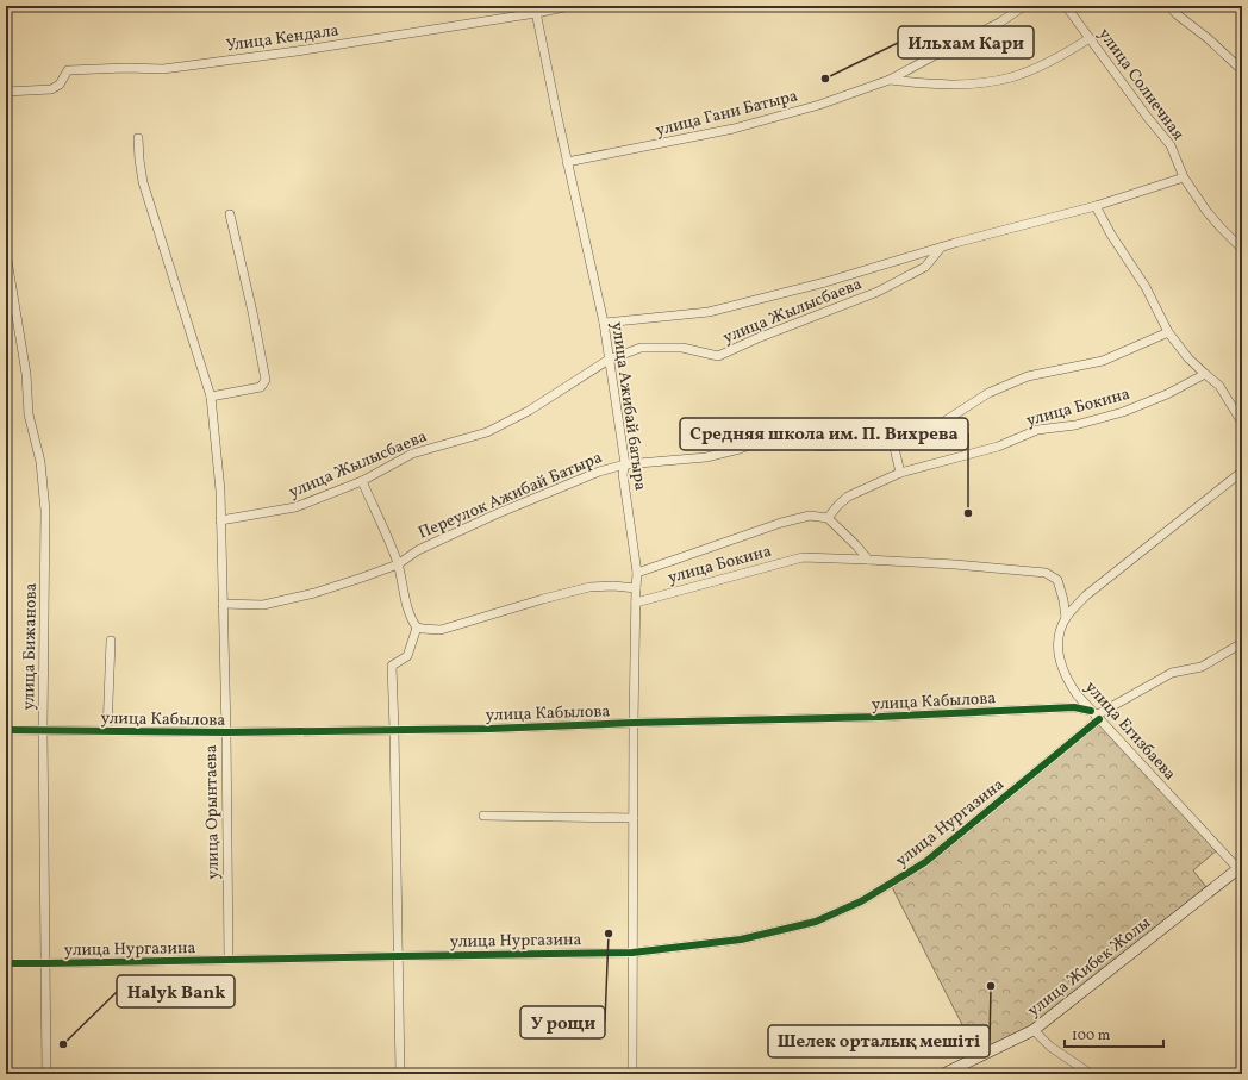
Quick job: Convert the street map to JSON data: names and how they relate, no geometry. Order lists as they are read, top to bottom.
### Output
{
  "streets": {
    "main road": ["улица Жибек Жолы"],
    "street": [
      "Улица Кендала",
      "улица Солнечная",
      "улица Гани Батыра",
      "улица Жылысбаева",
      "улица Ажибай батыра",
      "улица Бокина",
      "Переулок Ажибай Батыра",
      "улица Бижанова",
      "улица Кабылова",
      "улица Егизбаева",
      "улица Орынтаева",
      "улица Нургазина"
    ]
  },
  "crossings": [
    ["Улица Кендала", "улица Ажибай батыра"],
    ["улица Солнечная", "улица Гани Батыра"],
    ["улица Солнечная", "улица Жылысбаева"],
    ["улица Гани Батыра", "улица Ажибай батыра"],
    ["улица Жылысбаева", "улица Ажибай батыра"],
    ["улица Жылысбаева", "улица Орынтаева"],
    ["улица Ажибай батыра", "улица Бокина"],
    ["улица Ажибай батыра", "Переулок Ажибай Батыра"],
    ["улица Ажибай батыра", "улица Кабылова"],
    ["улица Ажибай батыра", "улица Нургазина"],
    ["улица Бокина", "улица Егизбаева"],
    ["Переулок Ажибай Батыра", "улица Орынтаева"],
    ["улица Бижанова", "улица Кабылова"],
    ["улица Бижанова", "улица Нургазина"],
    ["улица Кабылова", "улица Егизбаева"],
    ["улица Кабылова", "улица Орынтаева"],
    ["улица Кабылова", "улица Нургазина"],
    ["улица Егизбаева", "улица Нургазина"],
    ["улица Егизбаева", "улица Жибек Жолы"],
    ["улица Орынтаева", "улица Нургазина"]
  ],
  "places": [
    "Ильхам Кари",
    "Средняя школа им. П. Вихрева",
    "У рощи",
    "Шелек орталық мешіті",
    "Halyk Bank"
  ],
  "scale_bar": "100 m"
}
